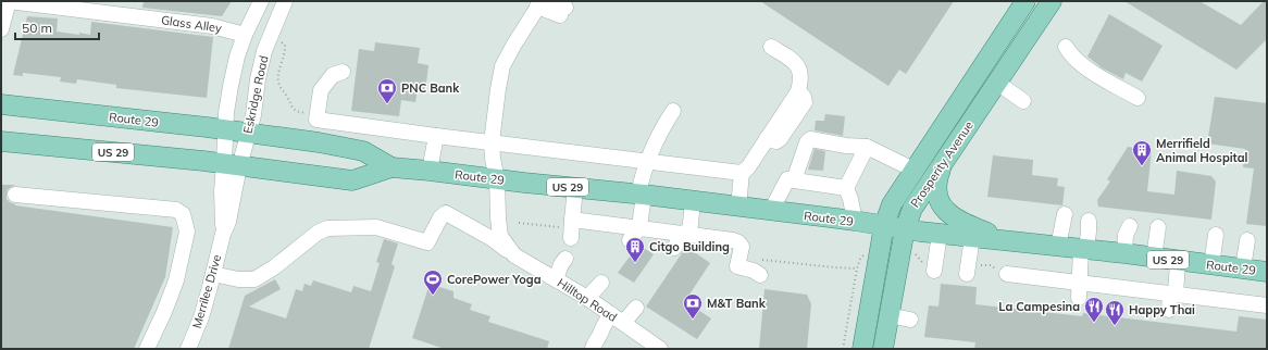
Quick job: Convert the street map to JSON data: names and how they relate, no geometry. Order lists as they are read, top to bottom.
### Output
{
  "streets": {
    "main road": ["Route 29", "US 29", "Prosperity Avenue"],
    "street": [
      "Glass Alley",
      "Eskridge Road",
      "Merrilee Drive",
      "Hilltop Road"
    ]
  },
  "crossings": [
    ["Glass Alley", "Eskridge Road"],
    ["Eskridge Road", "Route 29"],
    ["Eskridge Road", "Merrilee Drive"],
    ["Route 29", "Prosperity Avenue"],
    ["Route 29", "Merrilee Drive"],
    ["Route 29", "Hilltop Road"]
  ],
  "places": {
    "bank": ["PNC Bank", "M&T Bank"],
    "building": ["Merrifield Animal Hospital", "Citgo Building"],
    "sports": ["CorePower Yoga"],
    "restaurant": ["La Campesina", "Happy Thai"]
  },
  "scale_bar": "50 m"
}
